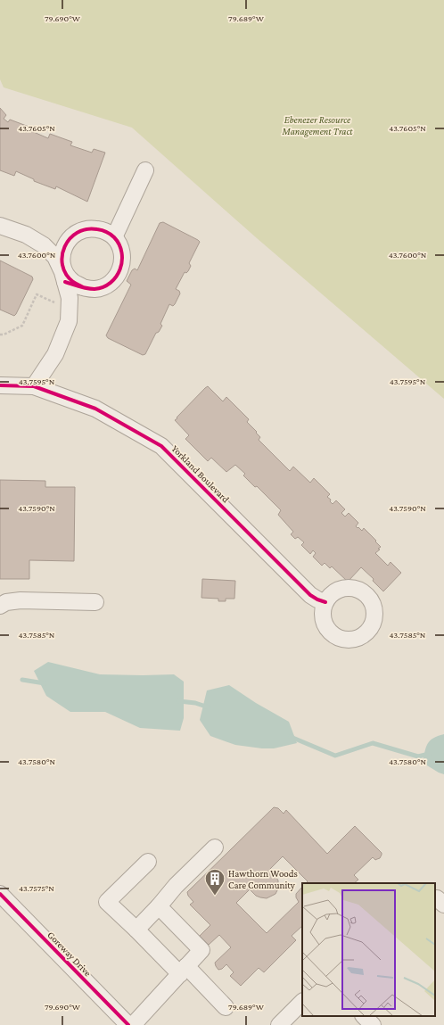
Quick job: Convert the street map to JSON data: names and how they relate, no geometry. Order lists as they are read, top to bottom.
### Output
{
  "streets": {
    "street": ["Yorkland Boulevard", "Goreway Drive"]
  },
  "parks": ["Ebenezer Resource Management Tract"],
  "places": {
    "building": ["Hawthorn Woods Care Community"]
  },
  "coordinates": [
    "79.690°W",
    "79.689°W",
    "43.7605°N",
    "43.7600°N",
    "43.7595°N",
    "43.7590°N",
    "43.7585°N",
    "43.7580°N",
    "43.7575°N"
  ]
}
